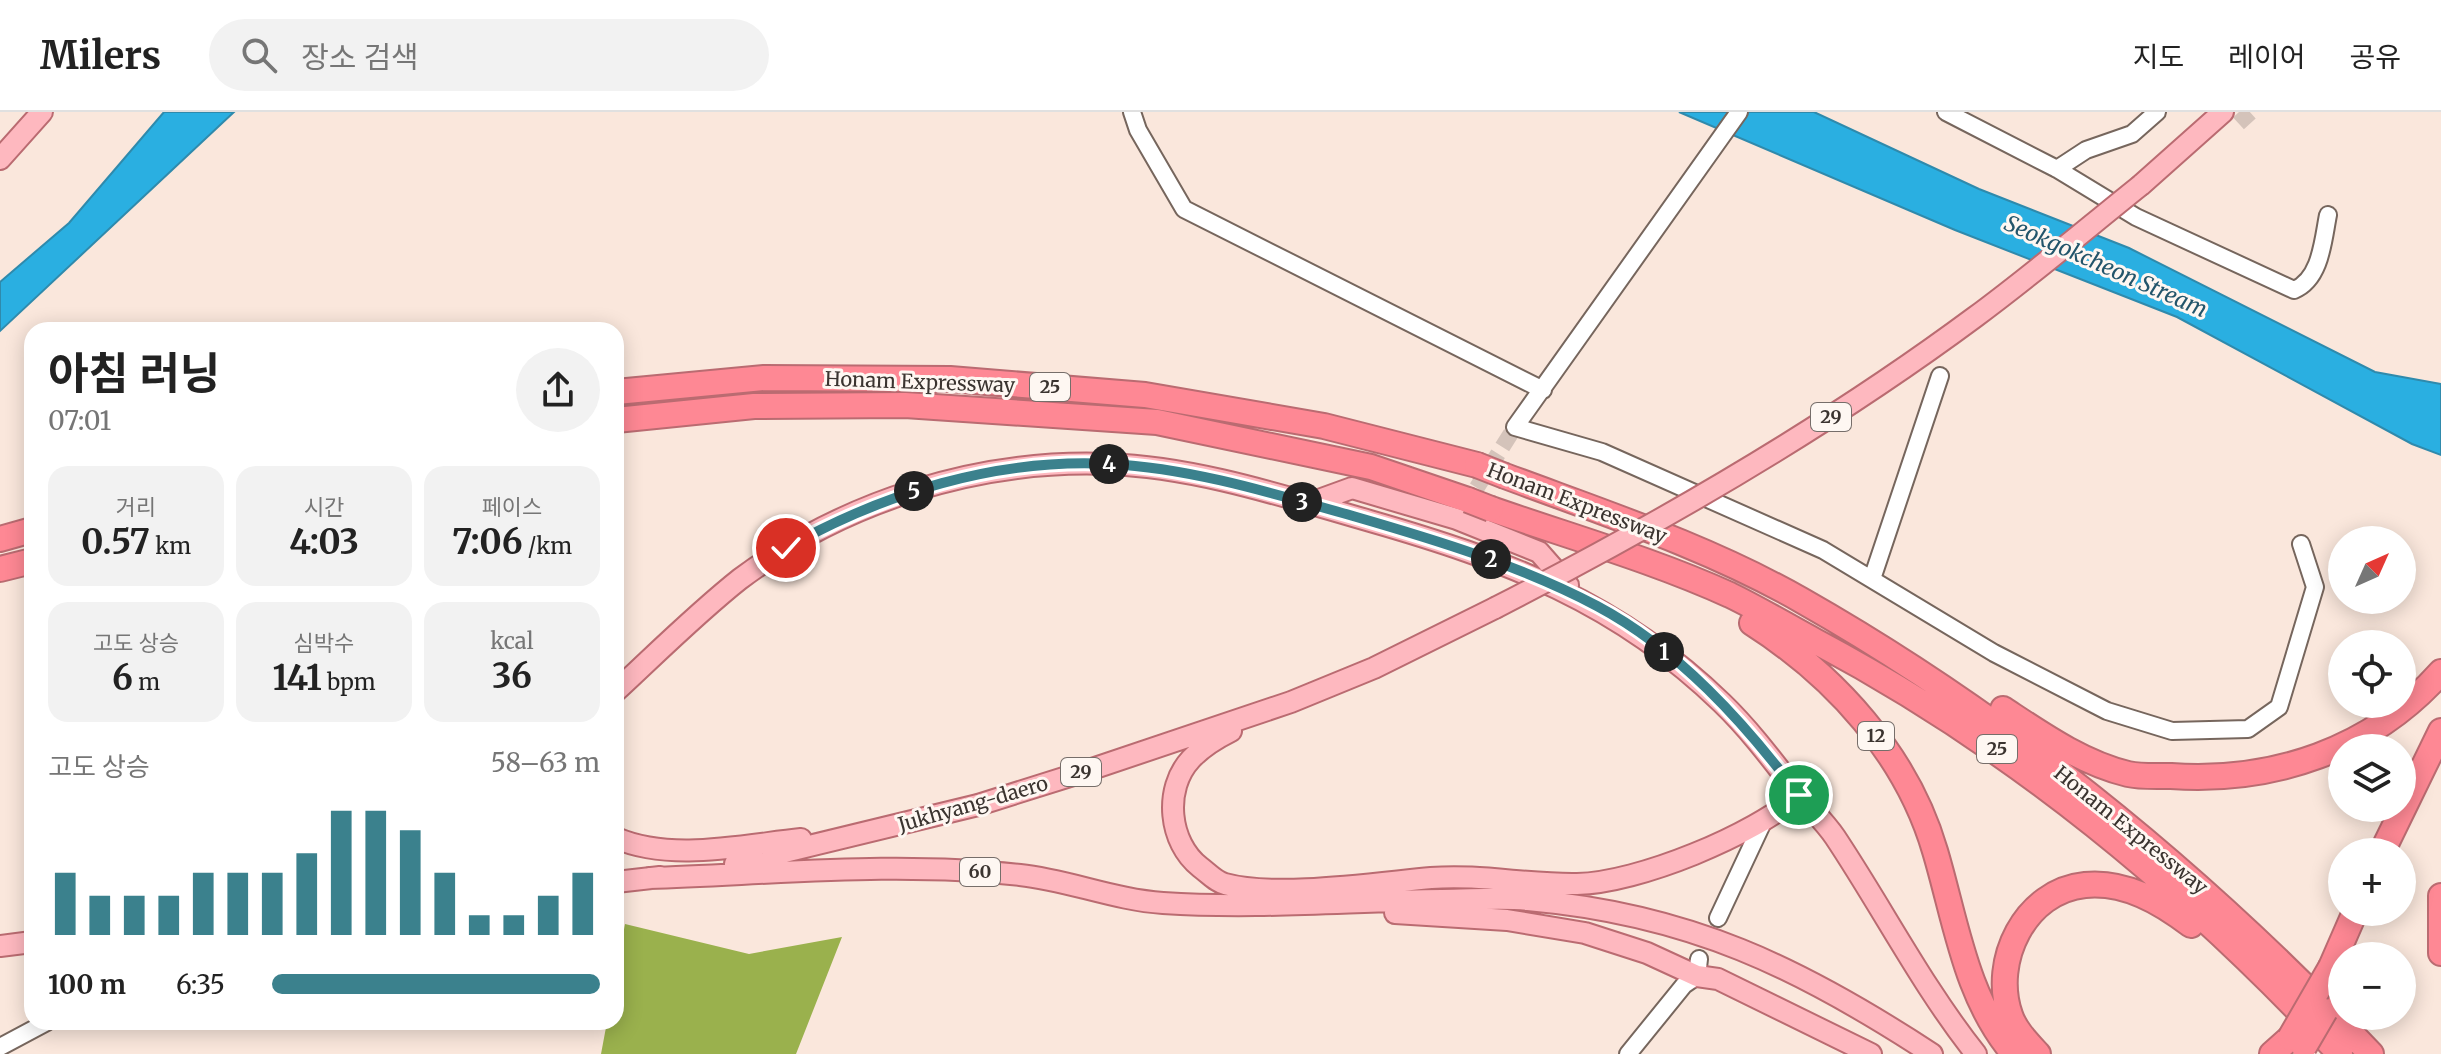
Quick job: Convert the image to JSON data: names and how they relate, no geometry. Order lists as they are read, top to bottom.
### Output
{
  "streets": {
    "highway": ["Honam Expressway", "25", "12"],
    "main road": ["29", "Jukhyang-daero", "60"]
  },
  "crossings": [
    ["Honam Expressway", "12"],
    ["Jukhyang-daero", "60"]
  ],
  "water": ["Seokgokcheon Stream"],
  "north": "top right",
  "page": {
    "header": "Milers",
    "search": "장소 검색",
    "nav": ["지도", "레이어", "공유"],
    "heading": ["아침 러닝", "07:01"],
    "pins": [
      "4",
      "5",
      "3",
      "2",
      "1"
    ],
    "stats": [
      ["거리", "0.57 km"],
      ["시간", "4:03"],
      ["페이스", "7:06 /km"],
      ["고도 상승", "6 m"],
      ["심박수", "141 bpm"],
      ["kcal", "36"]
    ],
    "map_buttons": ["+", "−"],
    "chart": ["고도 상승", "58–63 m"],
    "list": [
      {
        "name": "100 m",
        "note": "6:35"
      }
    ]
  }
}
